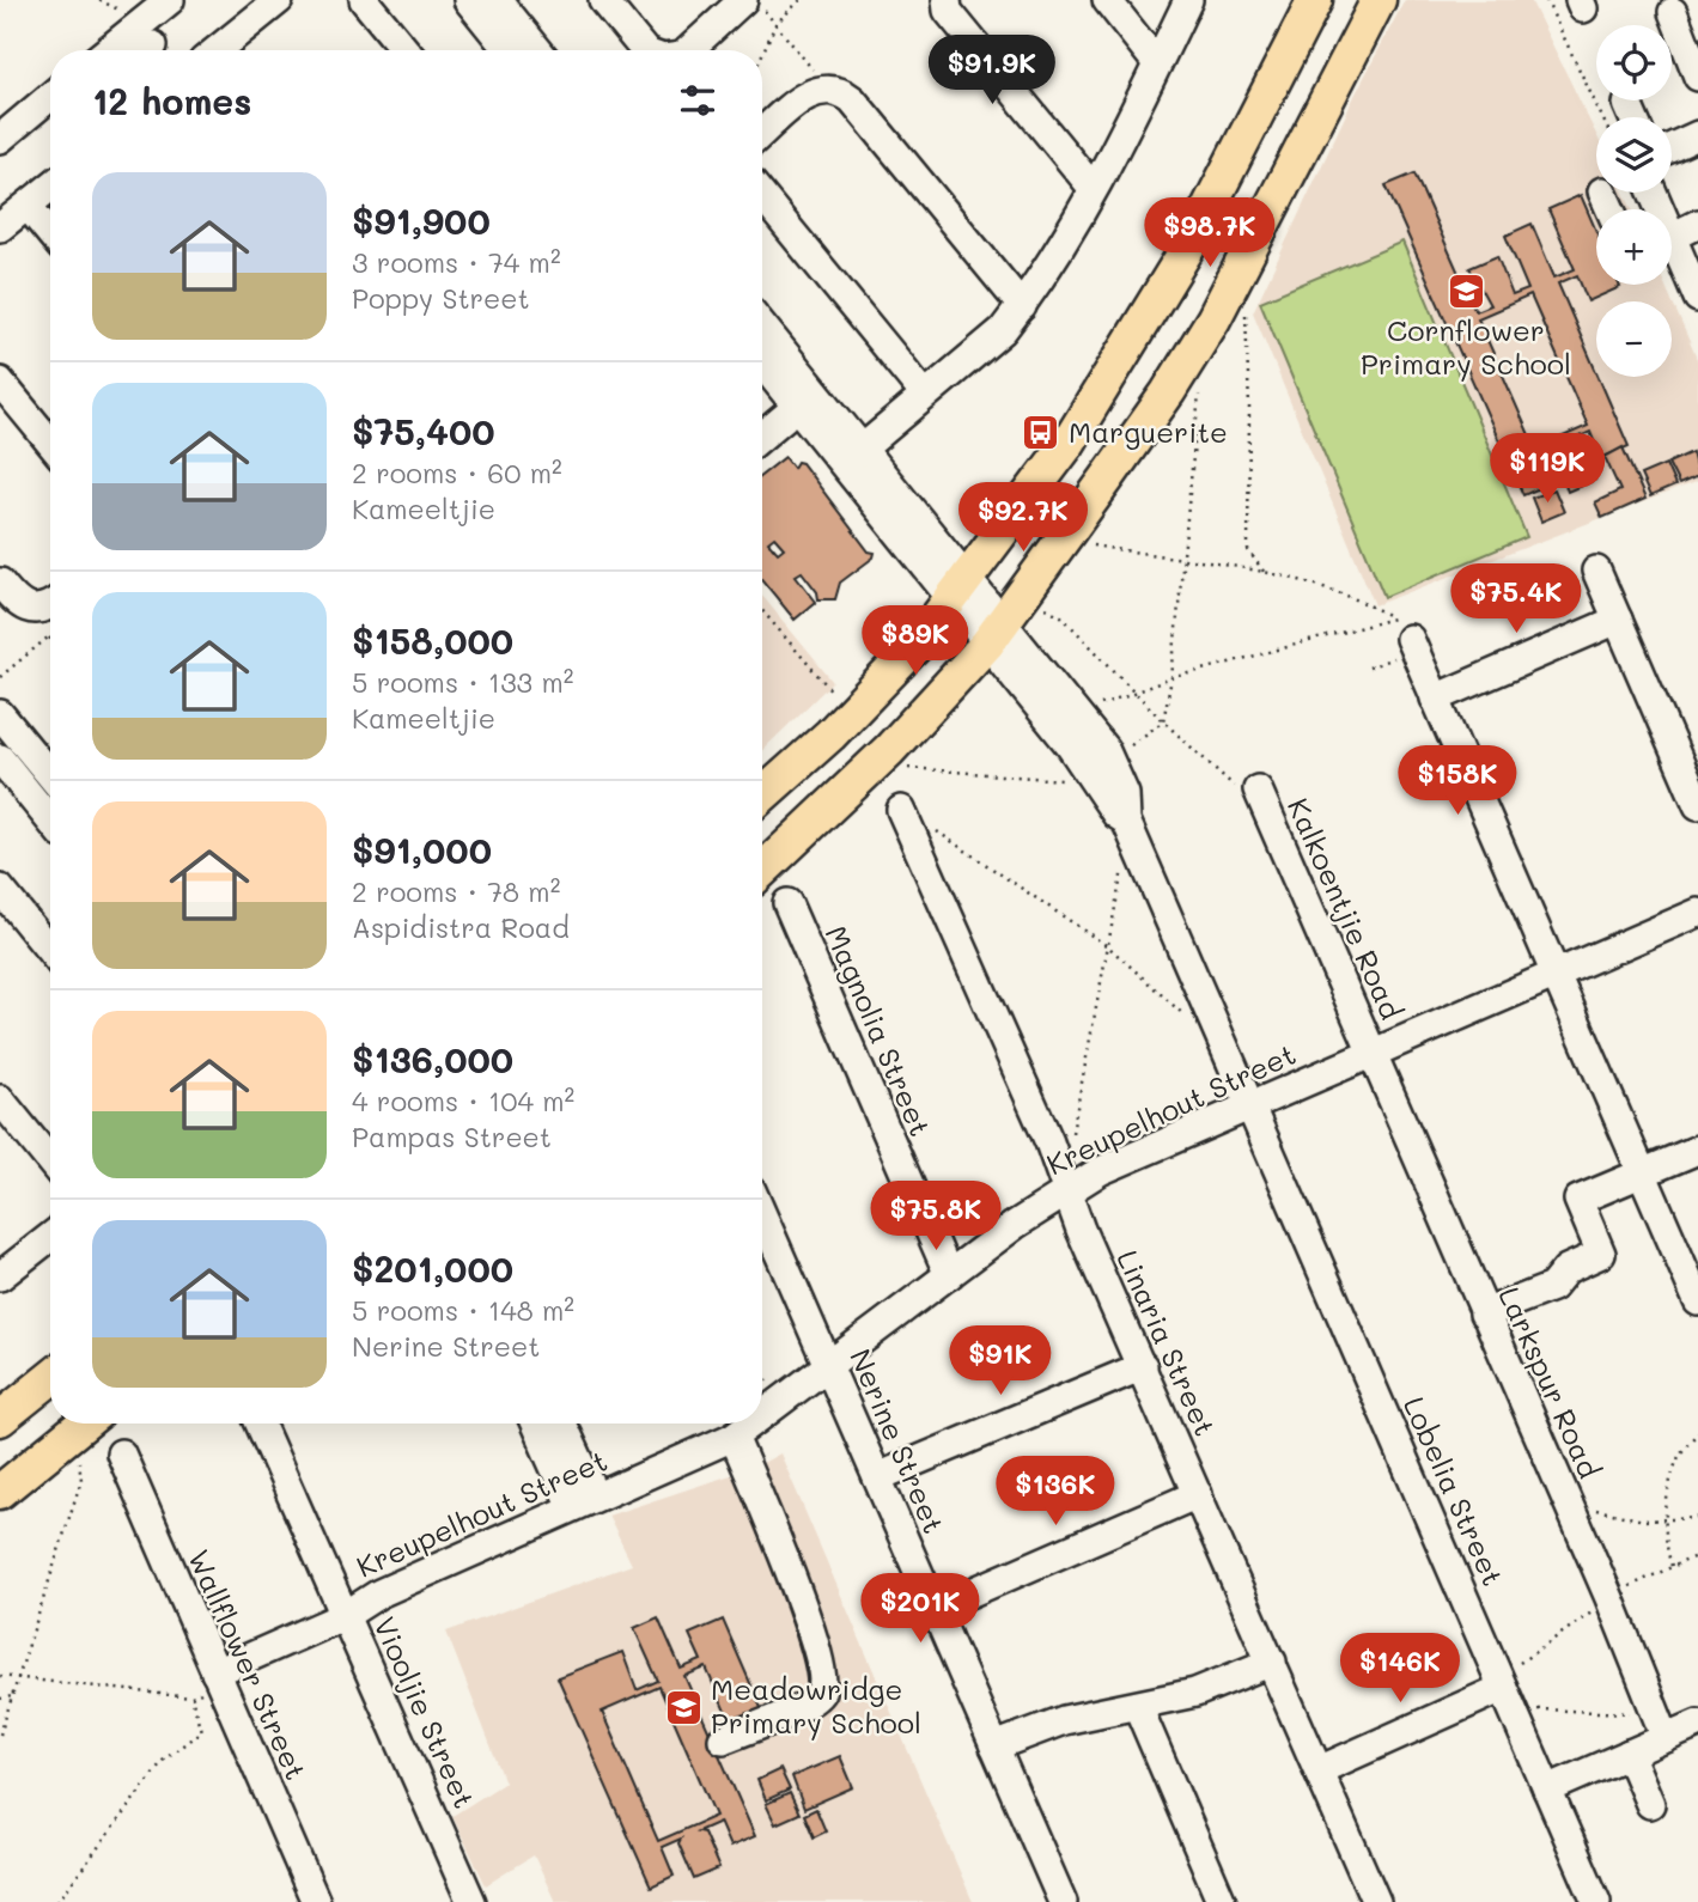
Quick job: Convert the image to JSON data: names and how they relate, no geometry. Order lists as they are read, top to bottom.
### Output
{
  "streets": {
    "street": [
      "Kalkoentjie Road",
      "Magnolia Street",
      "Kreupelhout Street",
      "Linaria Street",
      "Larkspur Road",
      "Nerine Street",
      "Lobelia Street",
      "Wallflower Street",
      "Viooljie Street"
    ]
  },
  "crossings": [
    ["Kalkoentjie Road", "Kreupelhout Street"],
    ["Kalkoentjie Road", "Larkspur Road"],
    ["Magnolia Street", "Kreupelhout Street"],
    ["Kreupelhout Street", "Linaria Street"],
    ["Kreupelhout Street", "Larkspur Road"],
    ["Kreupelhout Street", "Nerine Street"],
    ["Kreupelhout Street", "Lobelia Street"],
    ["Kreupelhout Street", "Wallflower Street"],
    ["Kreupelhout Street", "Viooljie Street"]
  ],
  "places": {
    "school or university": ["Cornflower Primary School", "Meadowridge Primary School"],
    "bus stop": ["Marguerite"]
  },
  "page": {
    "map_buttons": ["+", "−"],
    "price": [
      "$91.9K",
      "$98.7K",
      "$119K",
      "$92.7K",
      "$75.4K",
      "$89K",
      "$158K",
      "$75.8K",
      "$91K",
      "$136K",
      "$201K",
      "$146K"
    ],
    "heading": "12 homes",
    "list": [
      {
        "name": "$91,900",
        "note": "3 rooms · 74 m² · Poppy Street"
      },
      {
        "name": "$75,400",
        "note": "2 rooms · 60 m² · Kameeltjie"
      },
      {
        "name": "$158,000",
        "note": "5 rooms · 133 m² · Kameeltjie"
      },
      {
        "name": "$91,000",
        "note": "2 rooms · 78 m² · Aspidistra Road"
      },
      {
        "name": "$136,000",
        "note": "4 rooms · 104 m² · Pampas Street"
      },
      {
        "name": "$201,000",
        "note": "5 rooms · 148 m² · Nerine Street"
      }
    ]
  }
}
